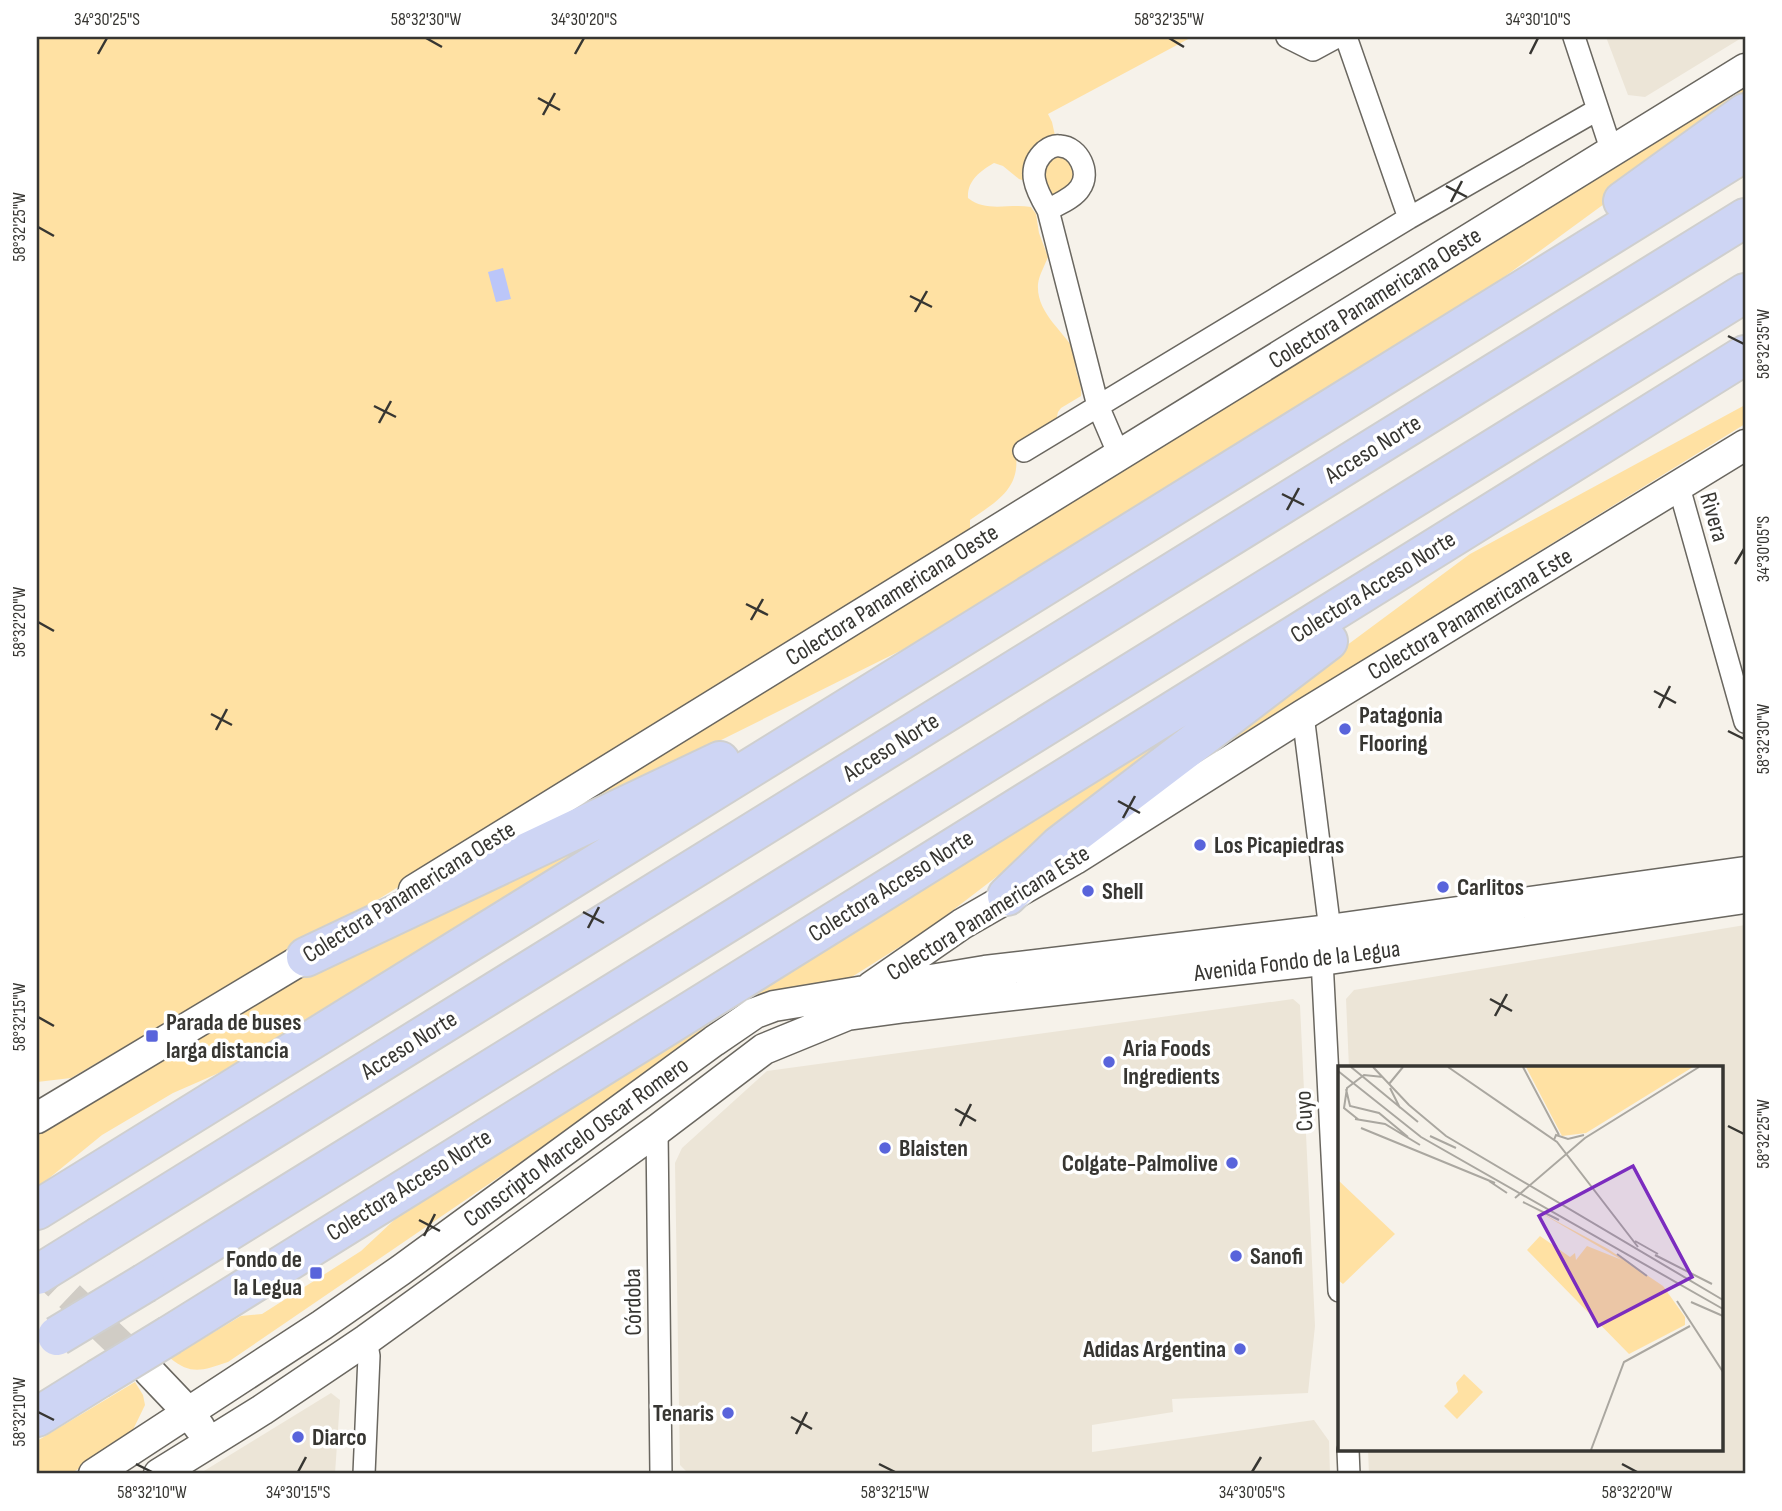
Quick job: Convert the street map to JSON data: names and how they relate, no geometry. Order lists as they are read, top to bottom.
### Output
{
  "streets": {
    "highway": ["Acceso Norte", "Colectora Acceso Norte"],
    "main road": [
      "Colectora Panamericana Oeste",
      "Colectora Panamericana Este",
      "Avenida Fondo de la Legua",
      "Conscripto Marcelo Oscar Romero"
    ],
    "street": ["Rivera", "Cuyo", "Córdoba"]
  },
  "crossings": [
    ["Rivera", "Colectora Panamericana Este"],
    ["Colectora Panamericana Este", "Avenida Fondo de la Legua"],
    ["Colectora Panamericana Este", "Conscripto Marcelo Oscar Romero"],
    ["Avenida Fondo de la Legua", "Cuyo"],
    ["Avenida Fondo de la Legua", "Conscripto Marcelo Oscar Romero"],
    ["Conscripto Marcelo Oscar Romero", "Córdoba"]
  ],
  "places": {
    "other": [
      "Patagonia Flooring",
      "Los Picapiedras",
      "Carlitos",
      "Shell",
      "Aria Foods Ingredients",
      "Blaisten",
      "Colgate-Palmolive",
      "Sanofi",
      "Adidas Argentina",
      "Tenaris",
      "Diarco"
    ],
    "transit": ["Parada de buses larga distancia", "Fondo de la Legua"]
  },
  "coordinates": [
    "34°30'25\"S",
    "58°32'30\"W",
    "34°30'20\"S",
    "58°32'35\"W",
    "34°30'10\"S",
    "58°32'25\"W",
    "34°30'05\"S",
    "58°32'20\"W",
    "58°32'15\"W",
    "58°32'10\"W",
    "34°30'15\"S"
  ]
}
